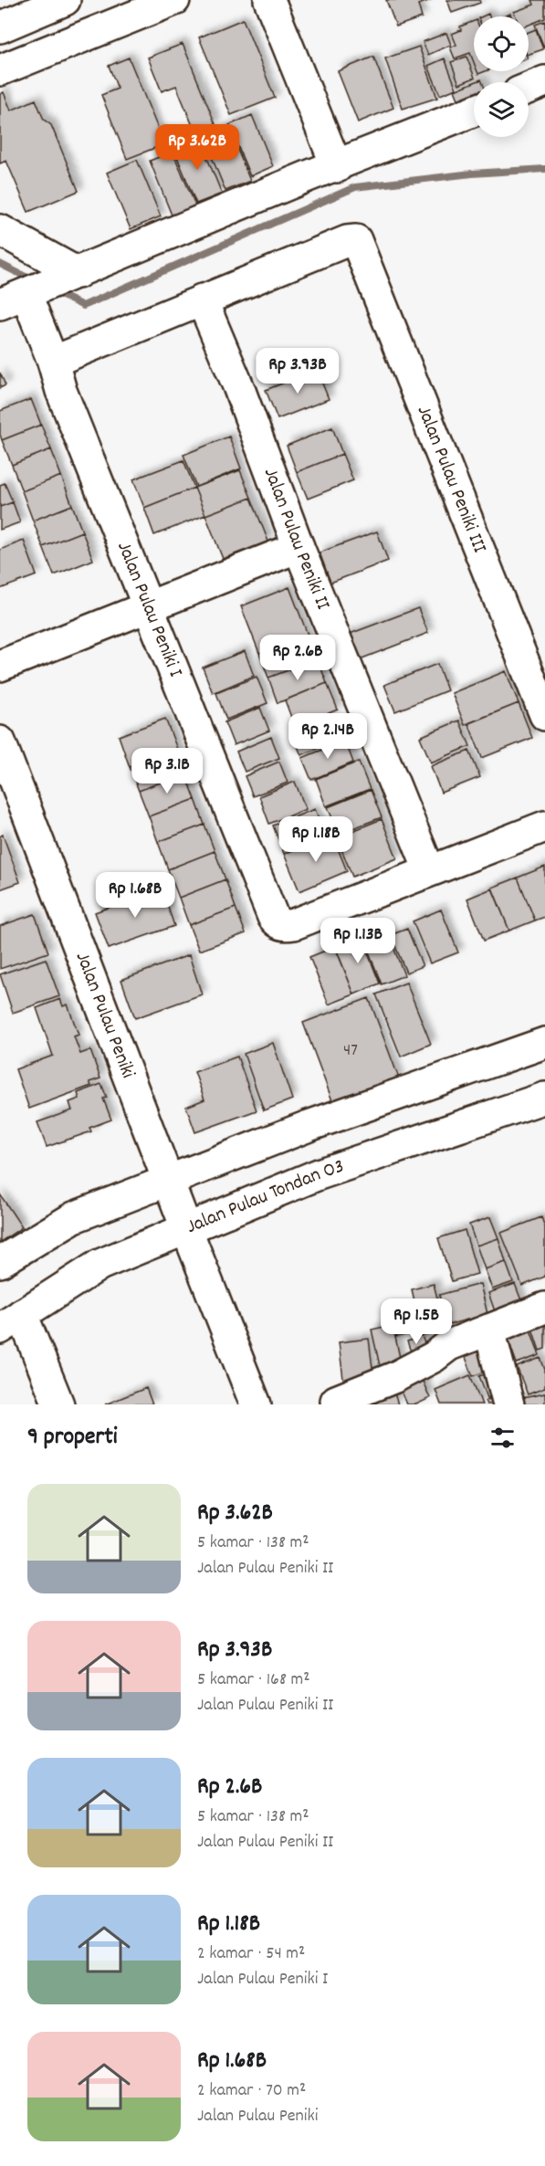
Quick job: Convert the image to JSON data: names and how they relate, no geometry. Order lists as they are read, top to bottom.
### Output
{
  "streets": {
    "street": [
      "Jalan Pulau Peniki III",
      "Jalan Pulau Peniki II",
      "Jalan Pulau Peniki I",
      "Jalan Pulau Peniki",
      "Jalan Pulau Tondan O3"
    ]
  },
  "crossings": [
    ["Jalan Pulau Peniki III", "Jalan Pulau Peniki II"],
    ["Jalan Pulau Peniki II", "Jalan Pulau Peniki I"],
    ["Jalan Pulau Peniki", "Jalan Pulau Tondan O3"]
  ],
  "house_numbers": ["47"],
  "page": {
    "price": [
      "Rp 3.62B",
      "Rp 3.93B",
      "Rp 2.6B",
      "Rp 2.14B",
      "Rp 3.1B",
      "Rp 1.18B",
      "Rp 1.68B",
      "Rp 1.13B",
      "Rp 1.5B"
    ],
    "heading": "9 properti",
    "list": [
      {
        "name": "Rp 3.62B",
        "note": "5 kamar · 138 m² · Jalan Pulau Peniki II"
      },
      {
        "name": "Rp 3.93B",
        "note": "5 kamar · 168 m² · Jalan Pulau Peniki II"
      },
      {
        "name": "Rp 2.6B",
        "note": "5 kamar · 138 m² · Jalan Pulau Peniki II"
      },
      {
        "name": "Rp 1.18B",
        "note": "2 kamar · 54 m² · Jalan Pulau Peniki I"
      },
      {
        "name": "Rp 1.68B",
        "note": "2 kamar · 70 m² · Jalan Pulau Peniki"
      }
    ]
  }
}
